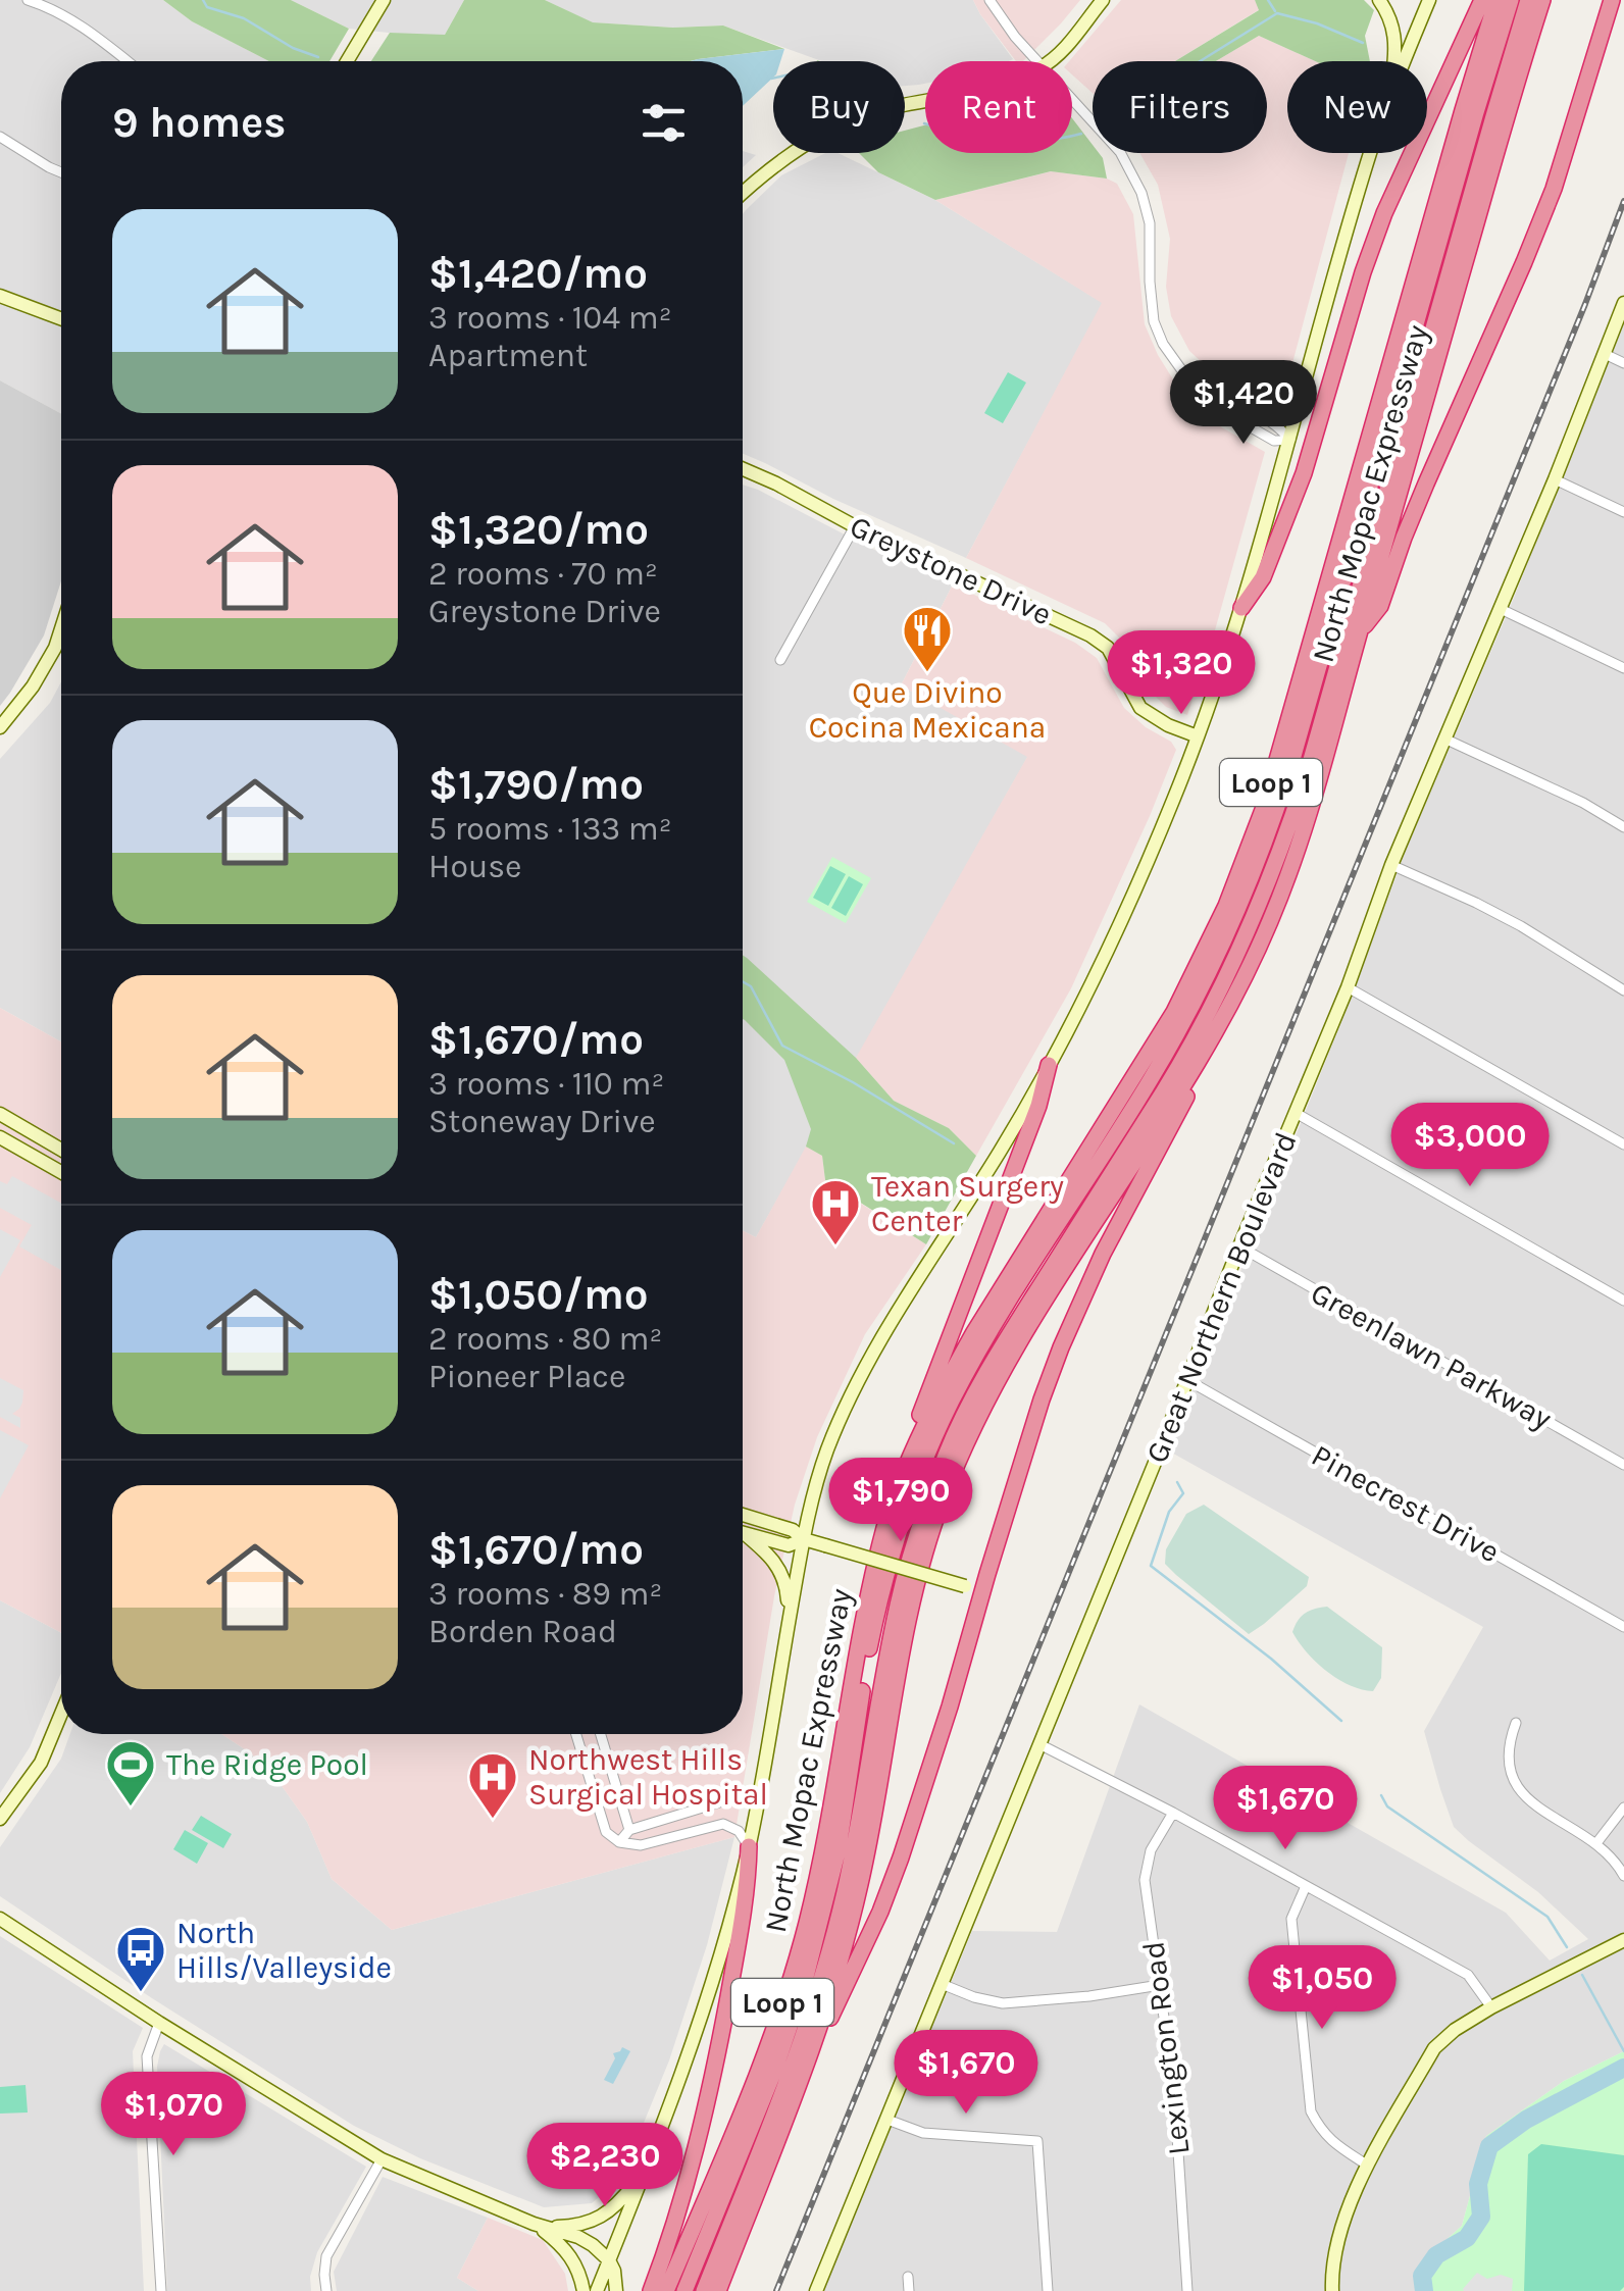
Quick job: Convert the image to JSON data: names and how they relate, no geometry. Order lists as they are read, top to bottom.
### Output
{
  "streets": {
    "highway": ["North Mopac Expressway", "Loop 1"],
    "street": [
      "Greystone Drive",
      "Great Northern Boulevard",
      "Greenlawn Parkway",
      "Pinecrest Drive",
      "Lexington Road"
    ]
  },
  "crossings": [
    ["Great Northern Boulevard", "Greenlawn Parkway"],
    ["Great Northern Boulevard", "Pinecrest Drive"]
  ],
  "places": {
    "restaurant": ["Que Divino Cocina Mexicana"],
    "hospital": ["Texan Surgery Center", "Northwest Hills Surgical Hospital"],
    "sports": ["The Ridge Pool"],
    "bus stop": ["North Hills/Valleyside"]
  },
  "page": {
    "chip": [
      "Buy",
      "Rent",
      "Filters",
      "New"
    ],
    "heading": "9 homes",
    "list": [
      {
        "name": "$1,420/mo",
        "note": "3 rooms · 104 m² · Apartment"
      },
      {
        "name": "$1,320/mo",
        "note": "2 rooms · 70 m² · Greystone Drive"
      },
      {
        "name": "$1,790/mo",
        "note": "5 rooms · 133 m² · House"
      },
      {
        "name": "$1,670/mo",
        "note": "3 rooms · 110 m² · Stoneway Drive"
      },
      {
        "name": "$1,050/mo",
        "note": "2 rooms · 80 m² · Pioneer Place"
      },
      {
        "name": "$1,670/mo",
        "note": "3 rooms · 89 m² · Borden Road"
      }
    ],
    "price": [
      "$1,420",
      "$1,320",
      "$3,000",
      "$1,790",
      "$1,670",
      "$1,050",
      "$1,670",
      "$1,070",
      "$2,230"
    ]
  }
}
